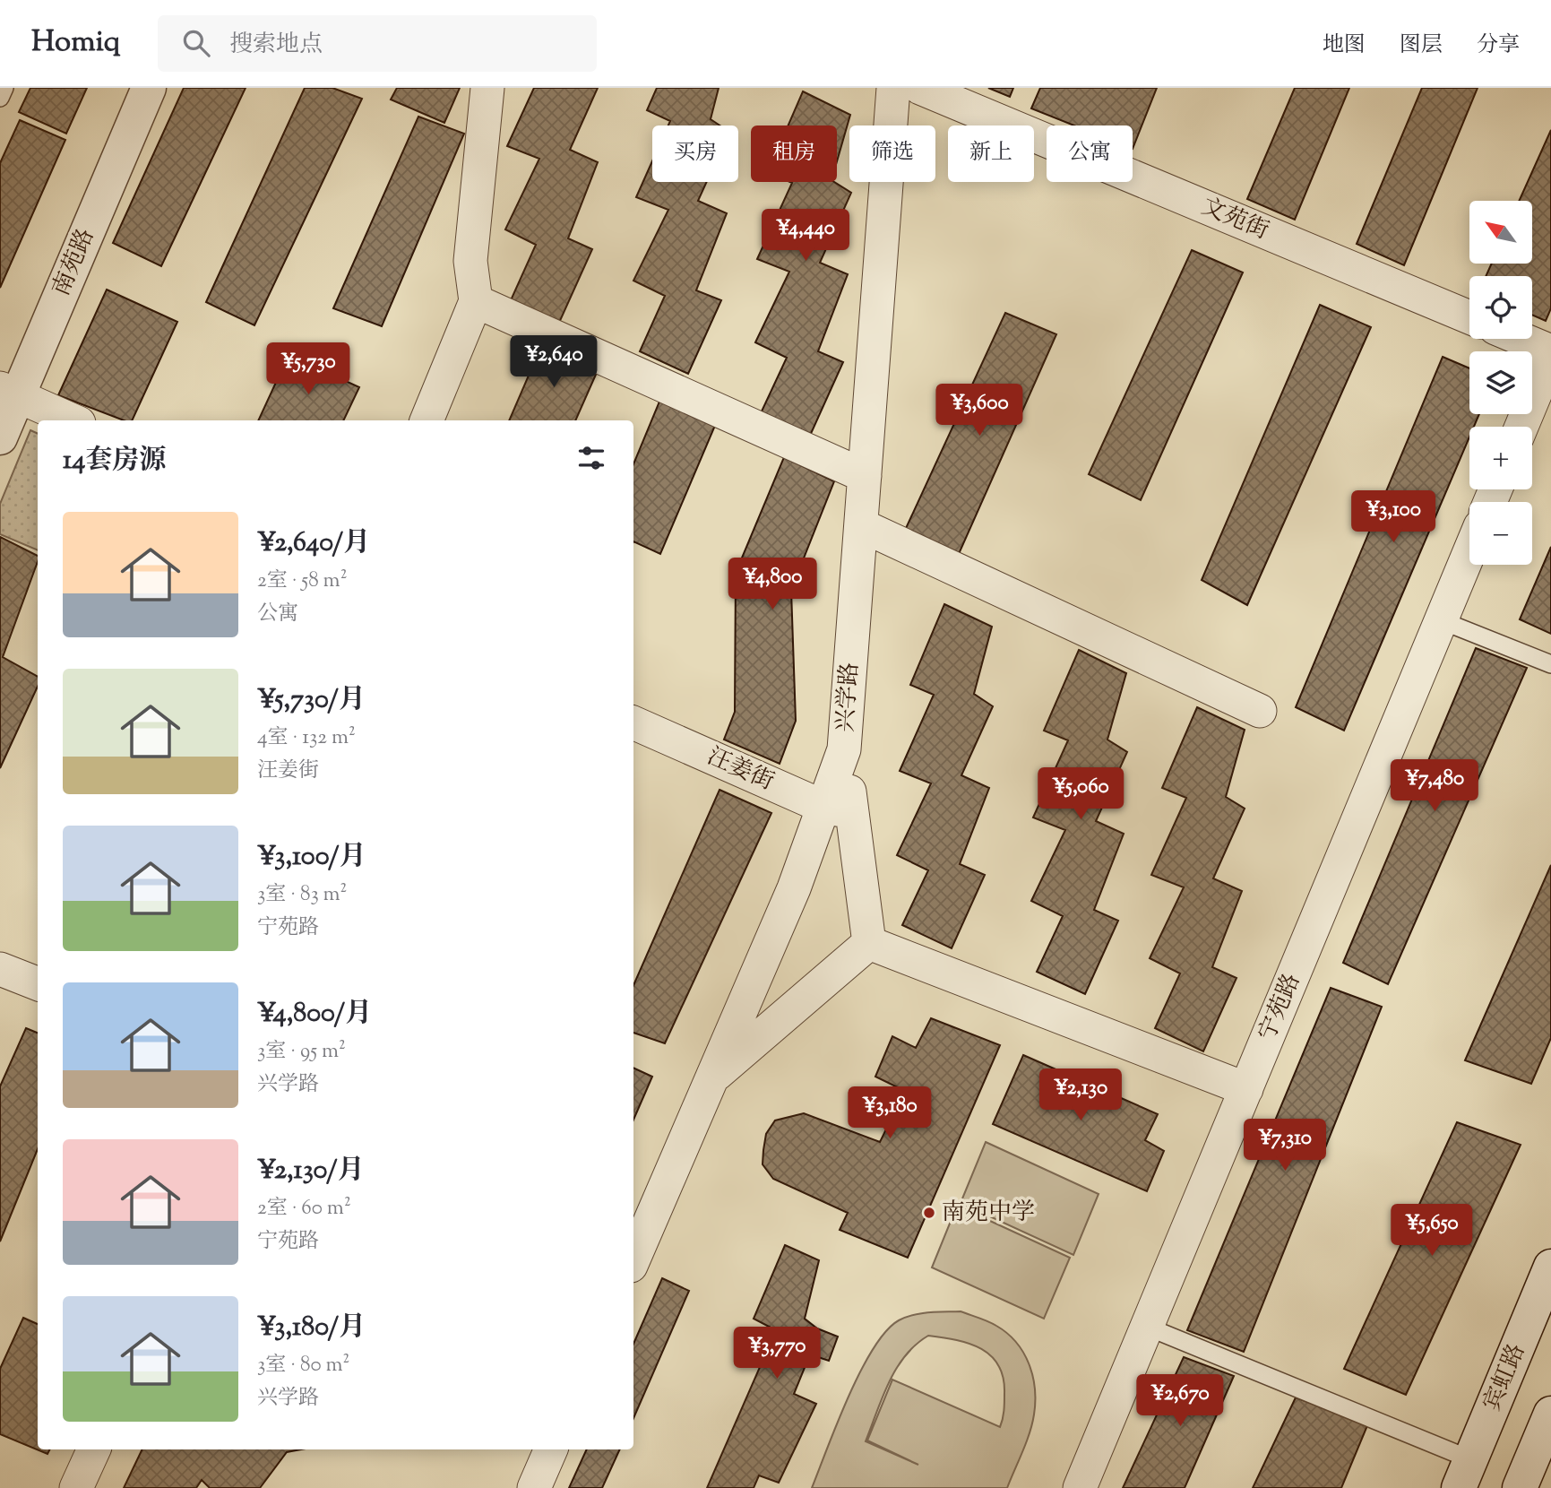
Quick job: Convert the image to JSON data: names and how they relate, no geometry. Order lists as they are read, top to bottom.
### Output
{
  "streets": {
    "street": [
      "文苑街",
      "南苑路",
      "兴学路",
      "汪姜街",
      "宁苑路",
      "宾虹路"
    ]
  },
  "crossings": [
    ["兴学路", "汪姜街"]
  ],
  "places": ["南苑中学"],
  "north": "top left",
  "page": {
    "header": "Homiq",
    "search": "搜索地点",
    "nav": ["地图", "图层", "分享"],
    "chip": [
      "买房",
      "租房",
      "筛选",
      "新上",
      "公寓"
    ],
    "map_buttons": ["+", "−"],
    "price": [
      "¥4,440",
      "¥2,640",
      "¥5,730",
      "¥3,600",
      "¥3,100",
      "¥4,800",
      "¥7,480",
      "¥5,060",
      "¥2,130",
      "¥3,180",
      "¥7,310",
      "¥5,650",
      "¥3,770",
      "¥2,670"
    ],
    "heading": "14套房源",
    "list": [
      {
        "name": "¥2,640/月",
        "note": "2室 · 58 m² · 公寓"
      },
      {
        "name": "¥5,730/月",
        "note": "4室 · 132 m² · 汪姜街"
      },
      {
        "name": "¥3,100/月",
        "note": "3室 · 83 m² · 宁苑路"
      },
      {
        "name": "¥4,800/月",
        "note": "3室 · 95 m² · 兴学路"
      },
      {
        "name": "¥2,130/月",
        "note": "2室 · 60 m² · 宁苑路"
      },
      {
        "name": "¥3,180/月",
        "note": "3室 · 80 m² · 兴学路"
      }
    ]
  }
}
